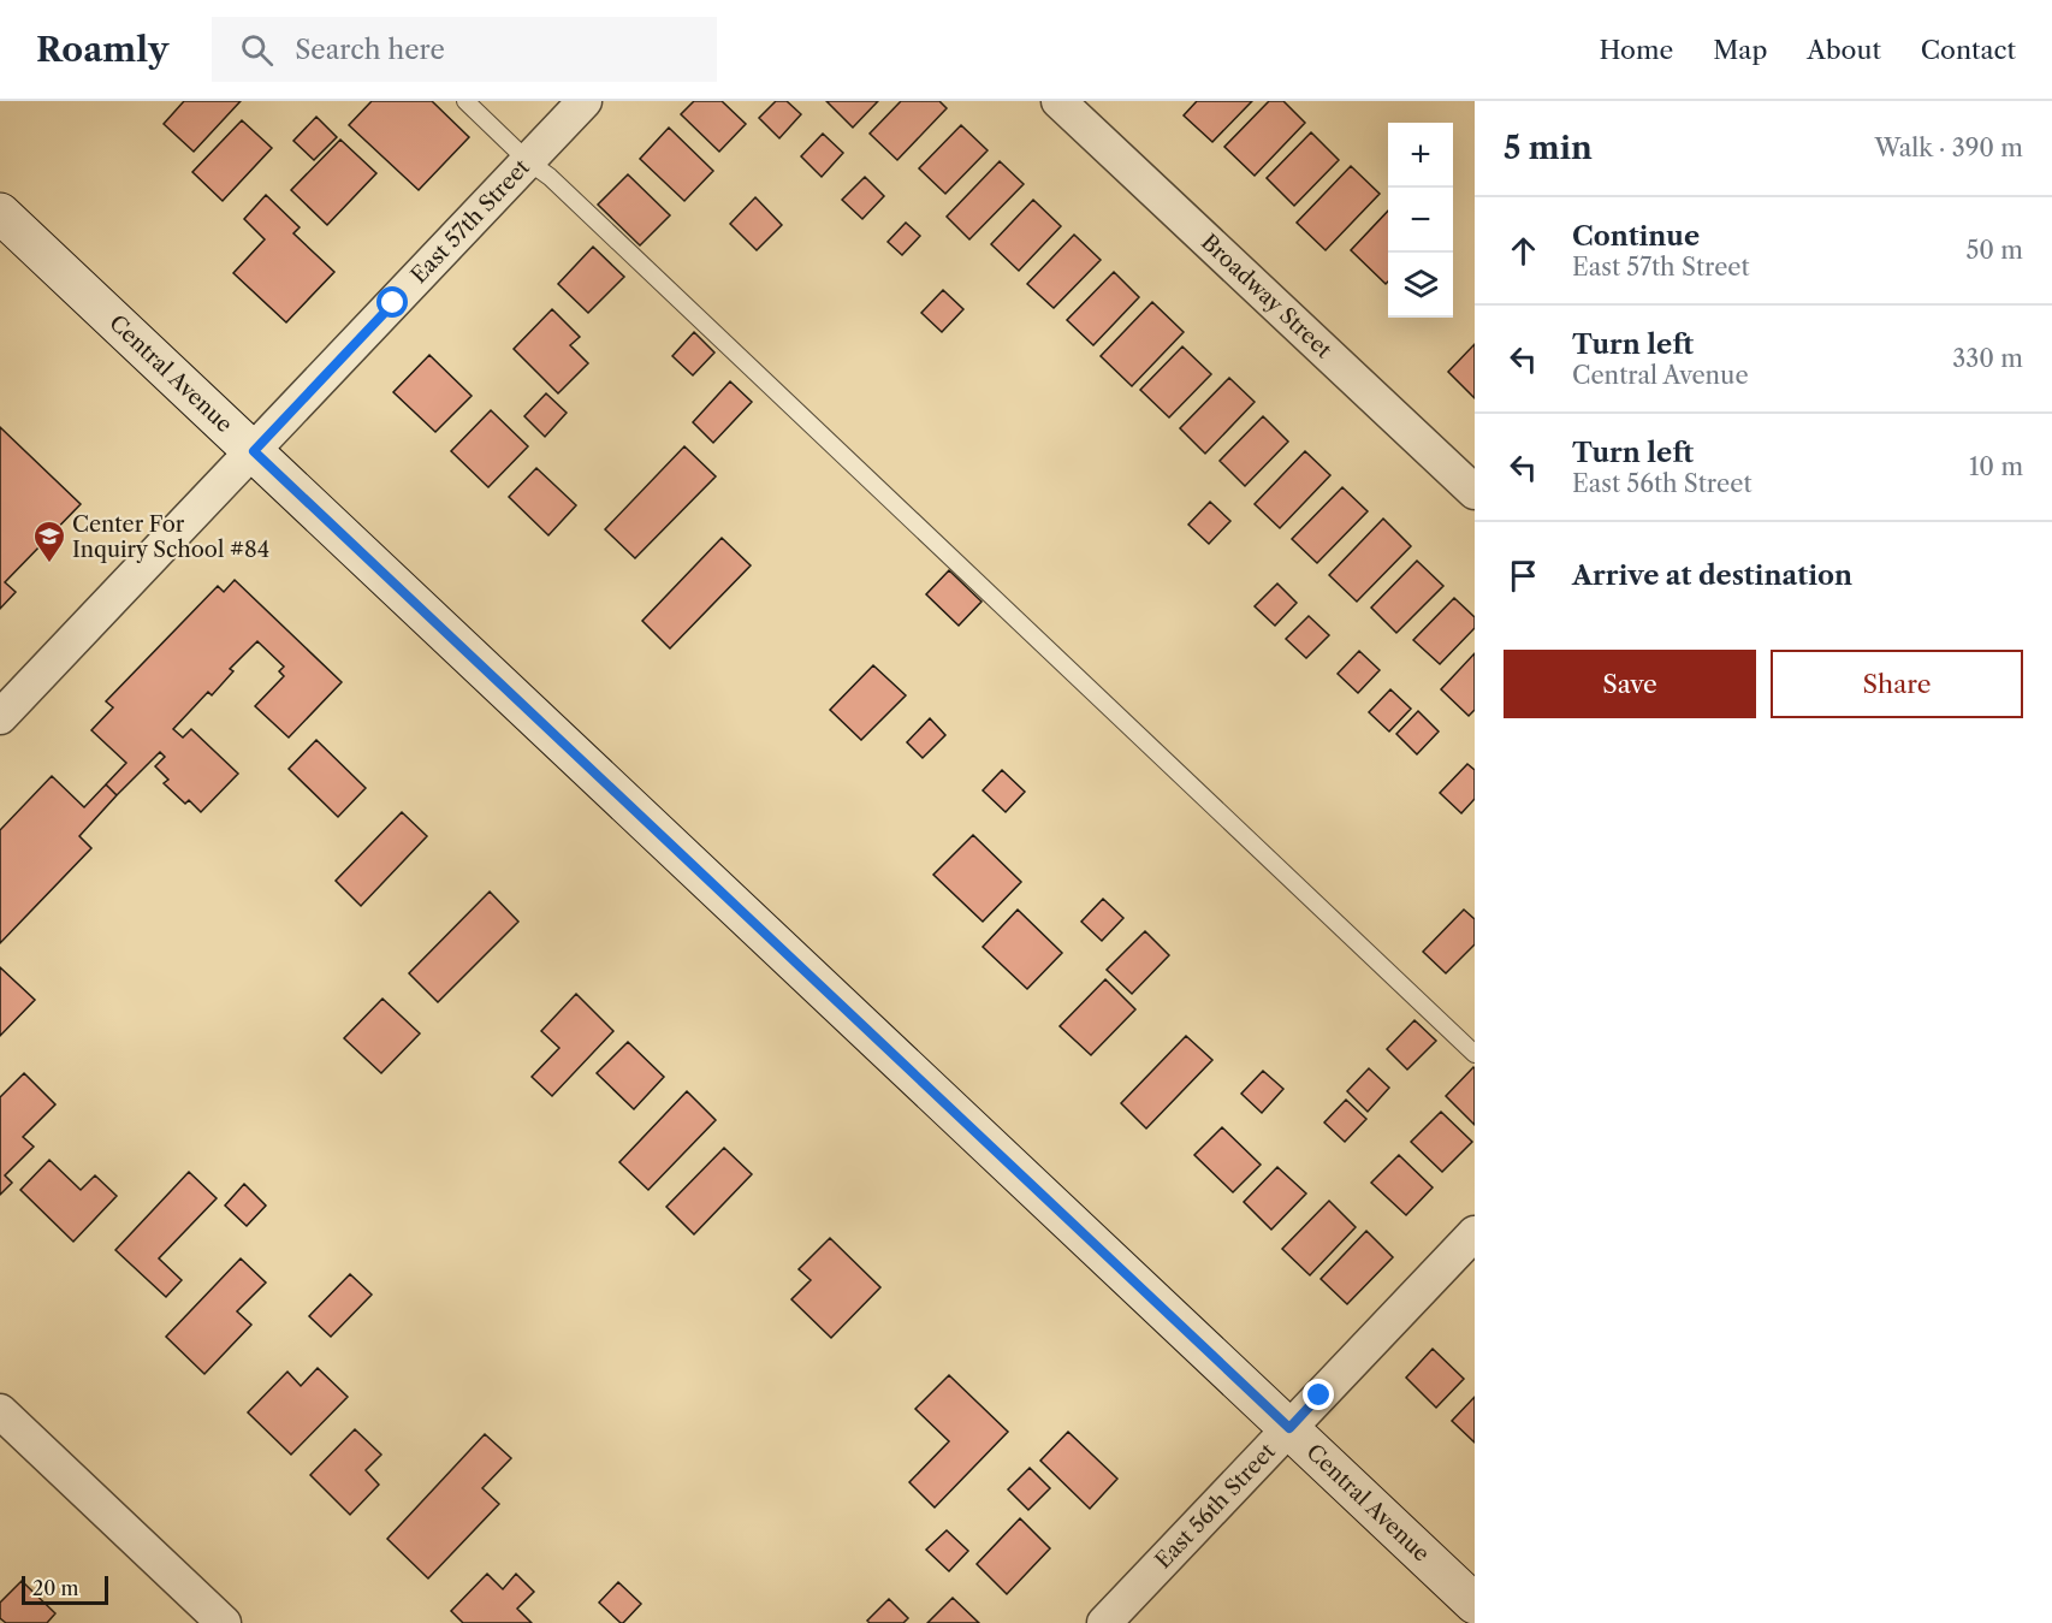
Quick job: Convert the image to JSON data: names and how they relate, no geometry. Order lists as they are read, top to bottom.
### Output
{
  "streets": {
    "main road": ["Central Avenue"],
    "street": ["East 57th Street", "Broadway Street", "East 56th Street"]
  },
  "crossings": [
    ["East 57th Street", "Central Avenue"],
    ["Central Avenue", "East 56th Street"]
  ],
  "places": {
    "school or university": ["Center For Inquiry School #84"]
  },
  "scale_bar": "20 m",
  "page": {
    "header": "Roamly",
    "search": "Search here",
    "nav": [
      "Home",
      "Map",
      "About",
      "Contact"
    ],
    "heading": ["5 min", "Walk · 390 m"],
    "map_buttons": ["+", "−"],
    "list": [
      ["Continue", "East 57th Street", "50 m"],
      ["Turn left", "Central Avenue", "330 m"],
      ["Turn left", "East 56th Street", "10 m"],
      "Arrive at destination"
    ],
    "buttons": ["Save", "Share"],
    "scale": "20 m"
  }
}
